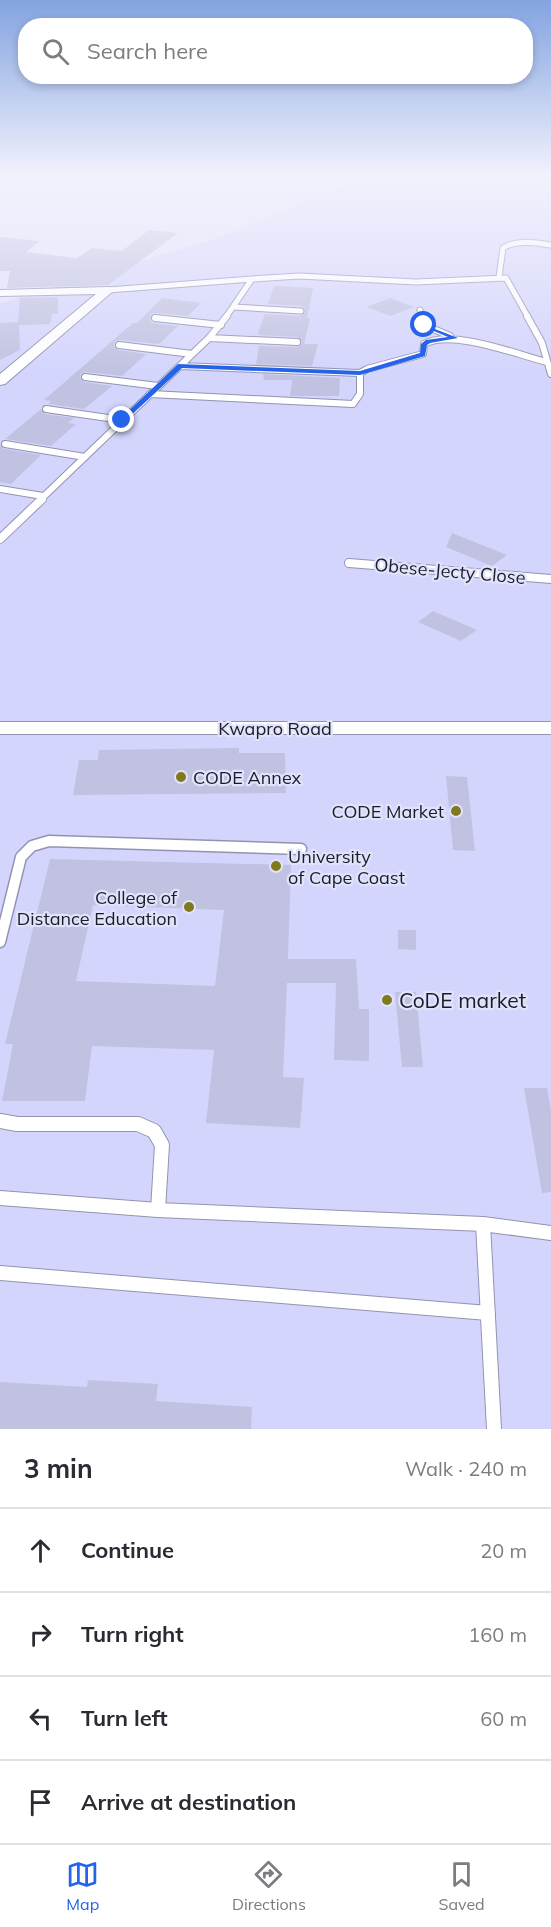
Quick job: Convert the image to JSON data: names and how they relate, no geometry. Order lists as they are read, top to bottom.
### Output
{
  "streets": {
    "street": ["Kwapro Road"],
    "lane": ["Obese-Jecty Close"]
  },
  "places": [
    "CODE Annex",
    "CODE Market",
    "University of Cape Coast",
    "College of Distance Education",
    "CoDE market"
  ],
  "page": {
    "search": "Search here",
    "heading": ["3 min", "Walk · 240 m"],
    "list": [
      ["Continue", "20 m"],
      ["Turn right", "160 m"],
      ["Turn left", "60 m"],
      "Arrive at destination"
    ],
    "nav": ["Map", "Directions", "Saved"]
  }
}
